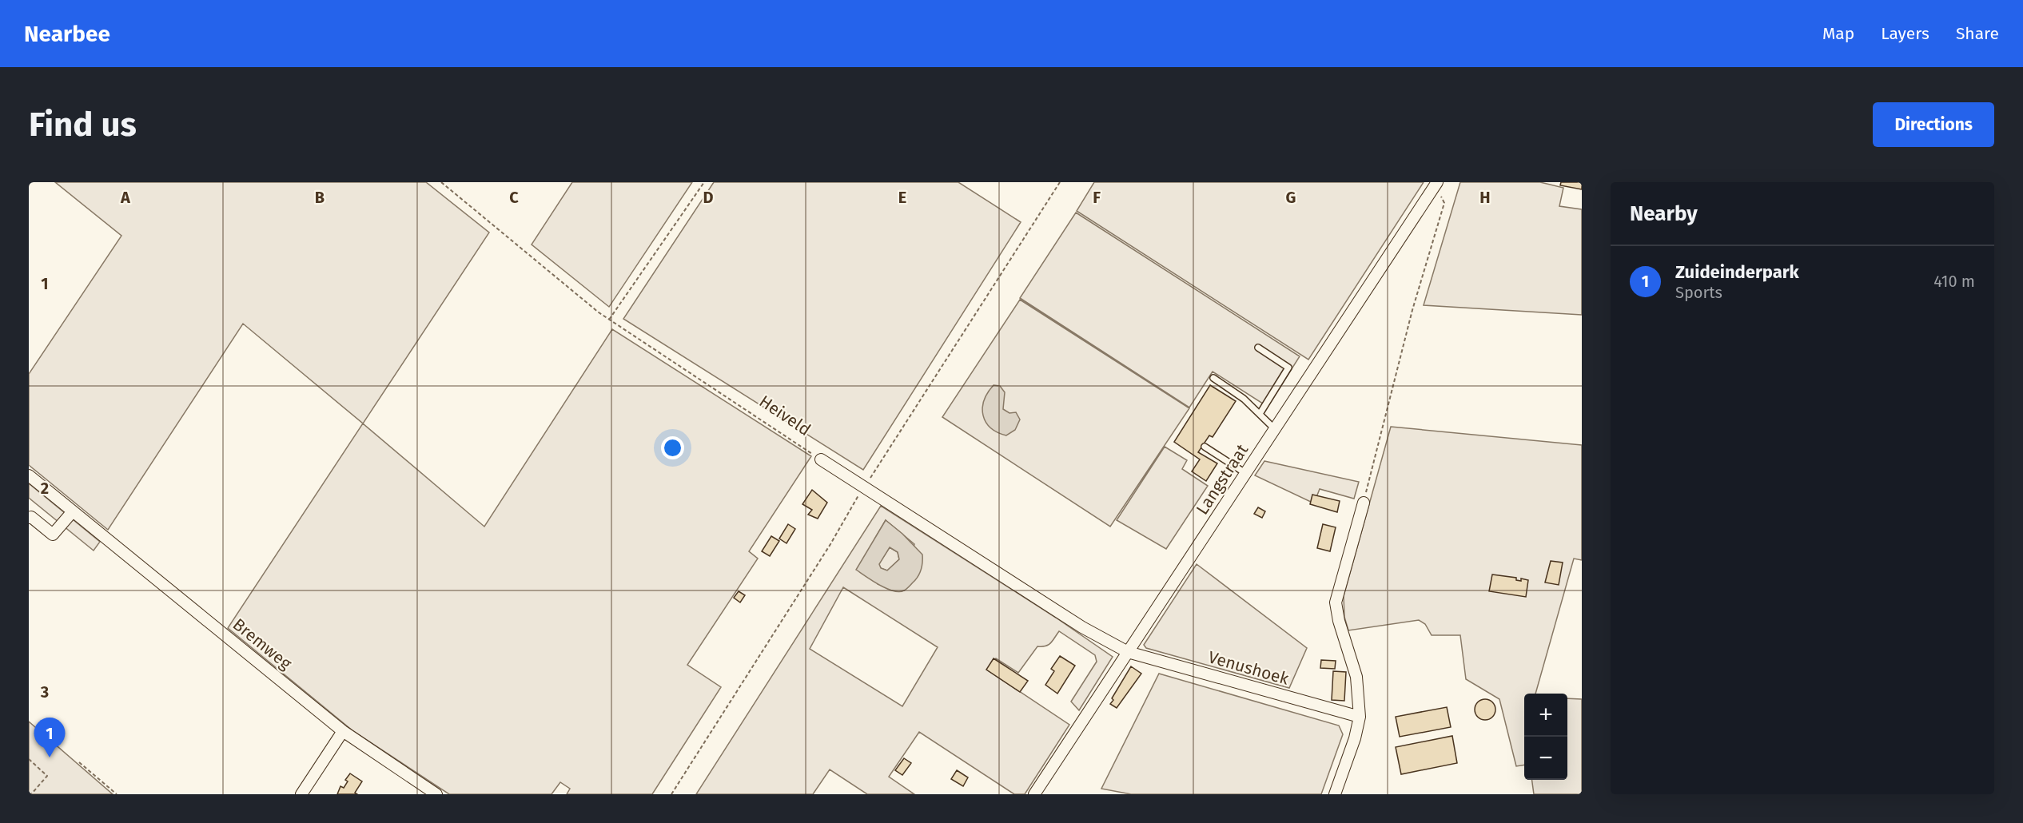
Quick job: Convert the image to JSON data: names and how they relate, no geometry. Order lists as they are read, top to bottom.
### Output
{
  "streets": {
    "street": ["Langstraat", "Bremweg", "Venushoek"],
    "path": ["Heiveld"]
  },
  "crossings": [
    ["Langstraat", "Venushoek"]
  ],
  "page": {
    "header": "Nearbee",
    "nav": ["Map", "Layers", "Share"],
    "buttons": "Directions",
    "title": "Find us",
    "heading": "Nearby",
    "list": [
      {
        "mark": "1",
        "name": "Zuideinderpark",
        "note": "Sports",
        "value": "410 m"
      }
    ],
    "map_buttons": ["+", "−"],
    "pins": "1"
  },
  "grid": {
    "columns": [
      "A",
      "B",
      "C",
      "D",
      "E",
      "F",
      "G",
      "H"
    ],
    "rows": ["1", "2", "3"]
  }
}
